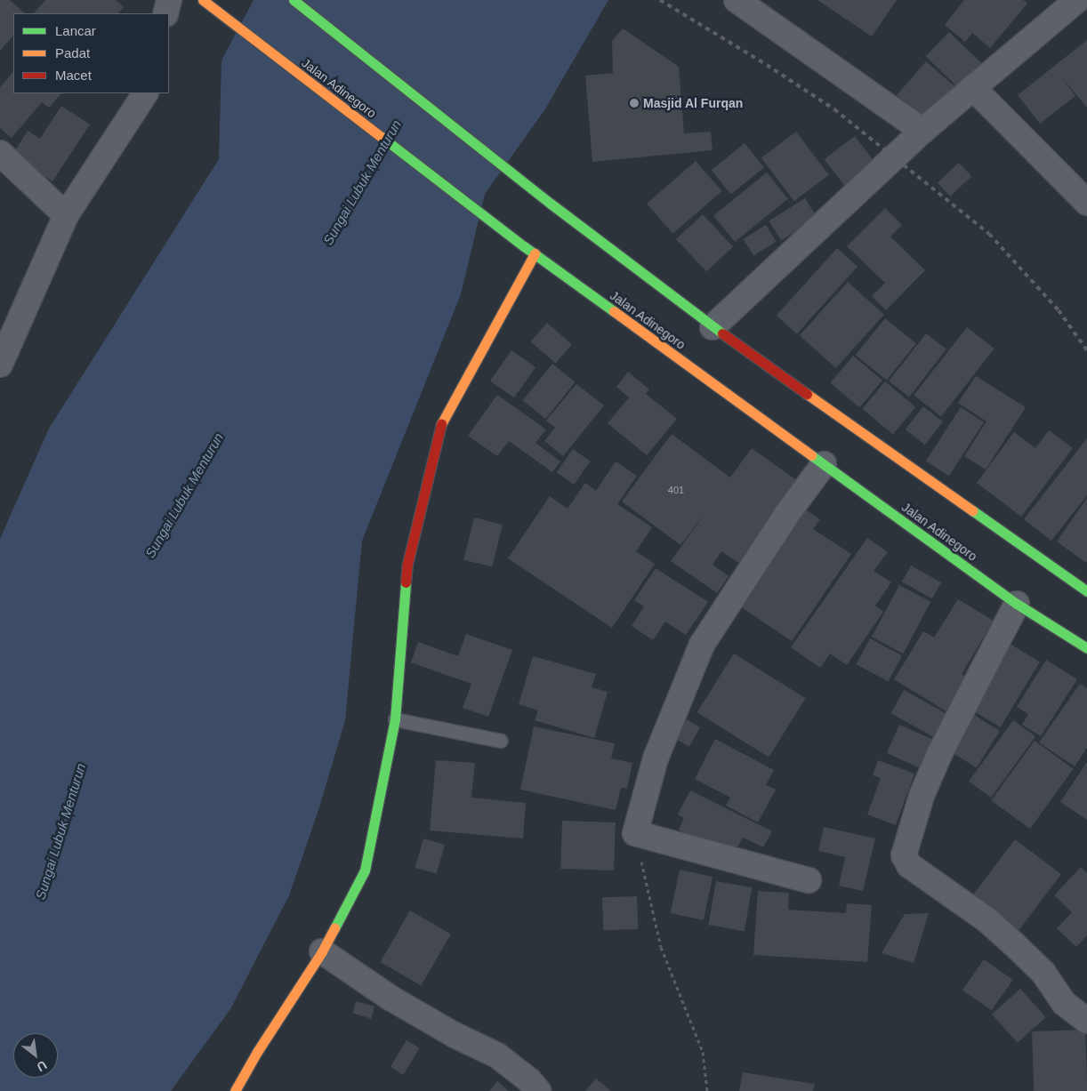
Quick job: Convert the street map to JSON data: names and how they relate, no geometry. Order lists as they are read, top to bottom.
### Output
{
  "streets": {
    "main road": ["Jalan Adinegoro"]
  },
  "water": ["Sungai Lubuk Menturun"],
  "places": ["Masjid Al Furqan"],
  "house_numbers": ["401"],
  "legend": ["Lancar", "Padat", "Macet"],
  "north": "bottom right"
}
